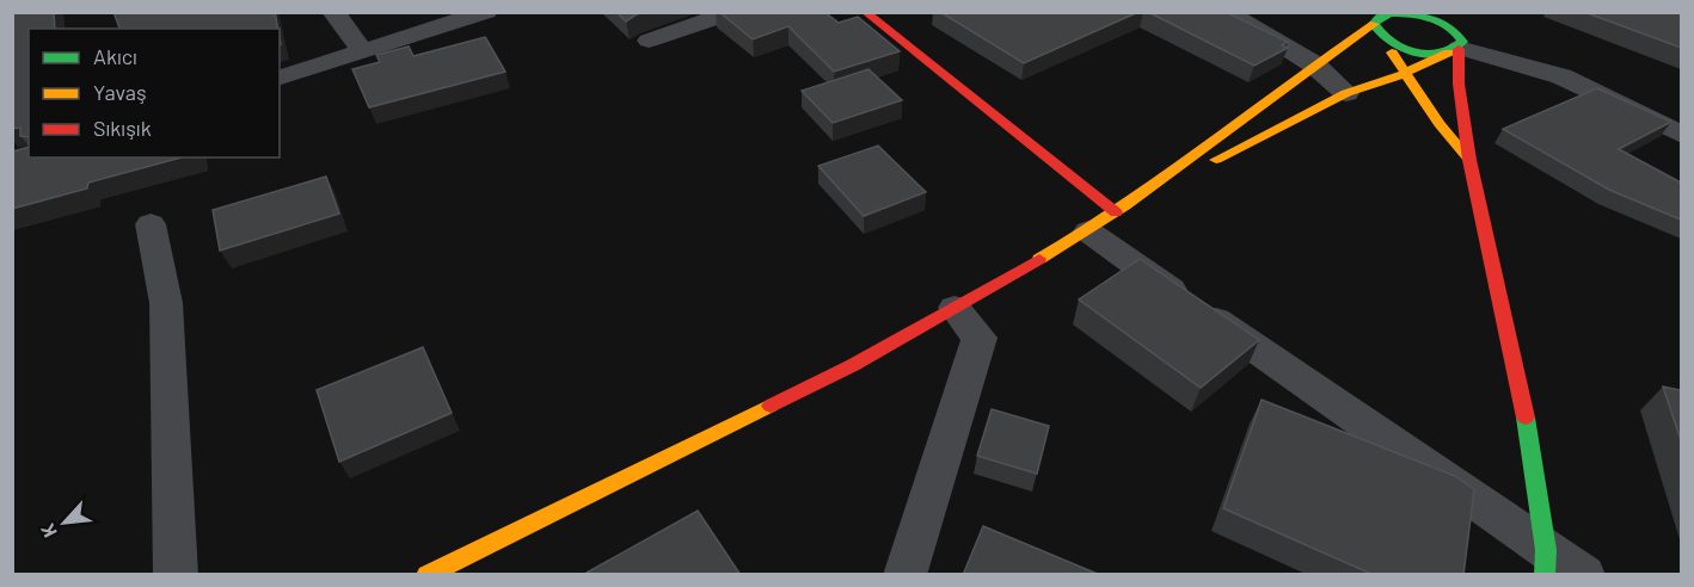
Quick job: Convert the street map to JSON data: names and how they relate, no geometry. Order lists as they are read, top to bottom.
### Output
{
  "legend": ["Akıcı", "Yavaş", "Sıkışık"],
  "north": "bottom left"
}
